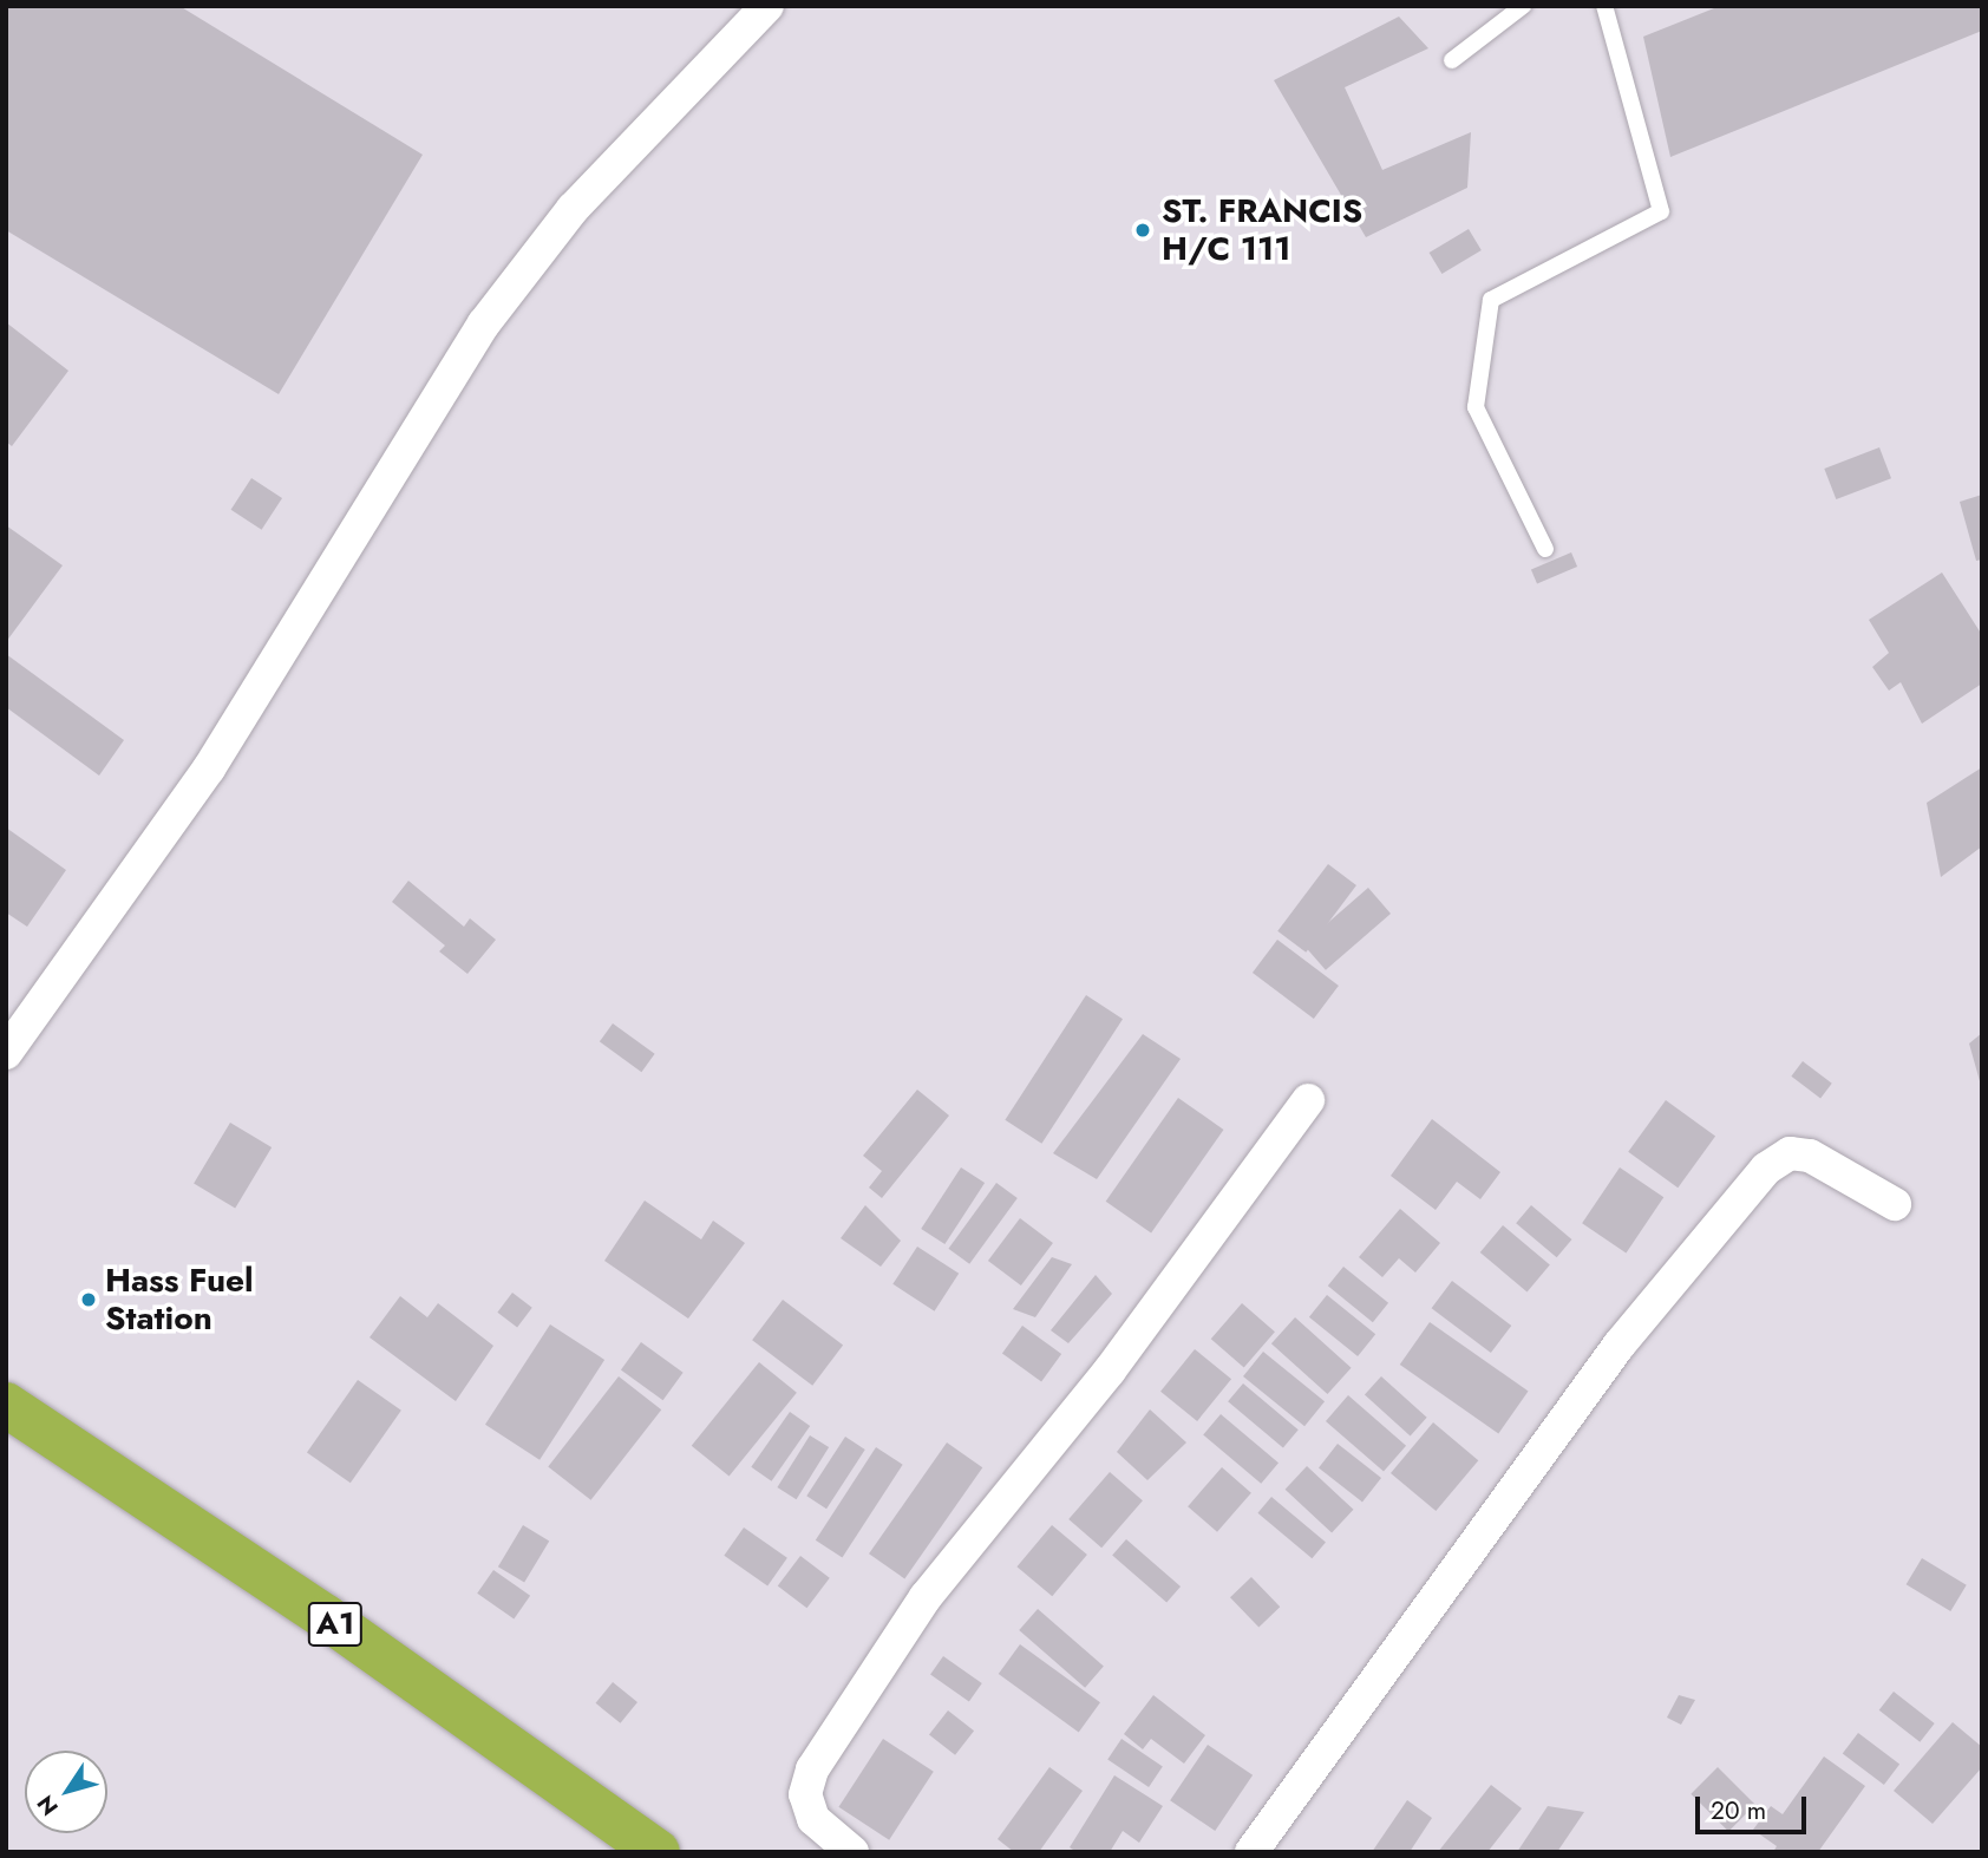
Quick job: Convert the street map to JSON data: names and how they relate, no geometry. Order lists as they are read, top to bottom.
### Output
{
  "streets": {
    "highway": ["A1"]
  },
  "places": ["ST. FRANCIS H/C 111", "Hass Fuel Station"],
  "scale_bar": "20 m",
  "north": "bottom left"
}
